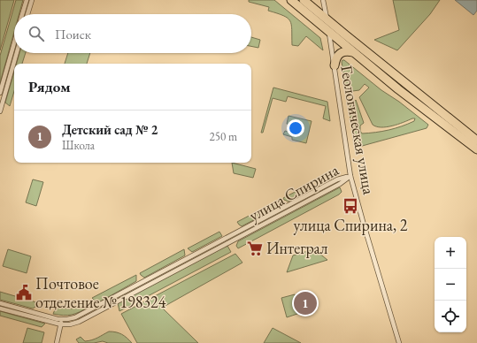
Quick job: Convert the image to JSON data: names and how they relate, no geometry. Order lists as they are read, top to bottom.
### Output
{
  "streets": {
    "street": ["Геологическая улица", "улица Спирина"]
  },
  "crossings": [
    ["Геологическая улица", "улица Спирина"]
  ],
  "places": {
    "bus stop": ["улица Спирина, 2"],
    "supermarket": ["Интеграл"],
    "public building": ["Почтовое отделение № 198324"]
  },
  "page": {
    "search": "Поиск",
    "heading": "Рядом",
    "list": [
      {
        "mark": "1",
        "name": "Детский сад № 2",
        "note": "Школа",
        "value": "250 m"
      }
    ],
    "map_buttons": ["+", "−"],
    "pins": "1"
  }
}
